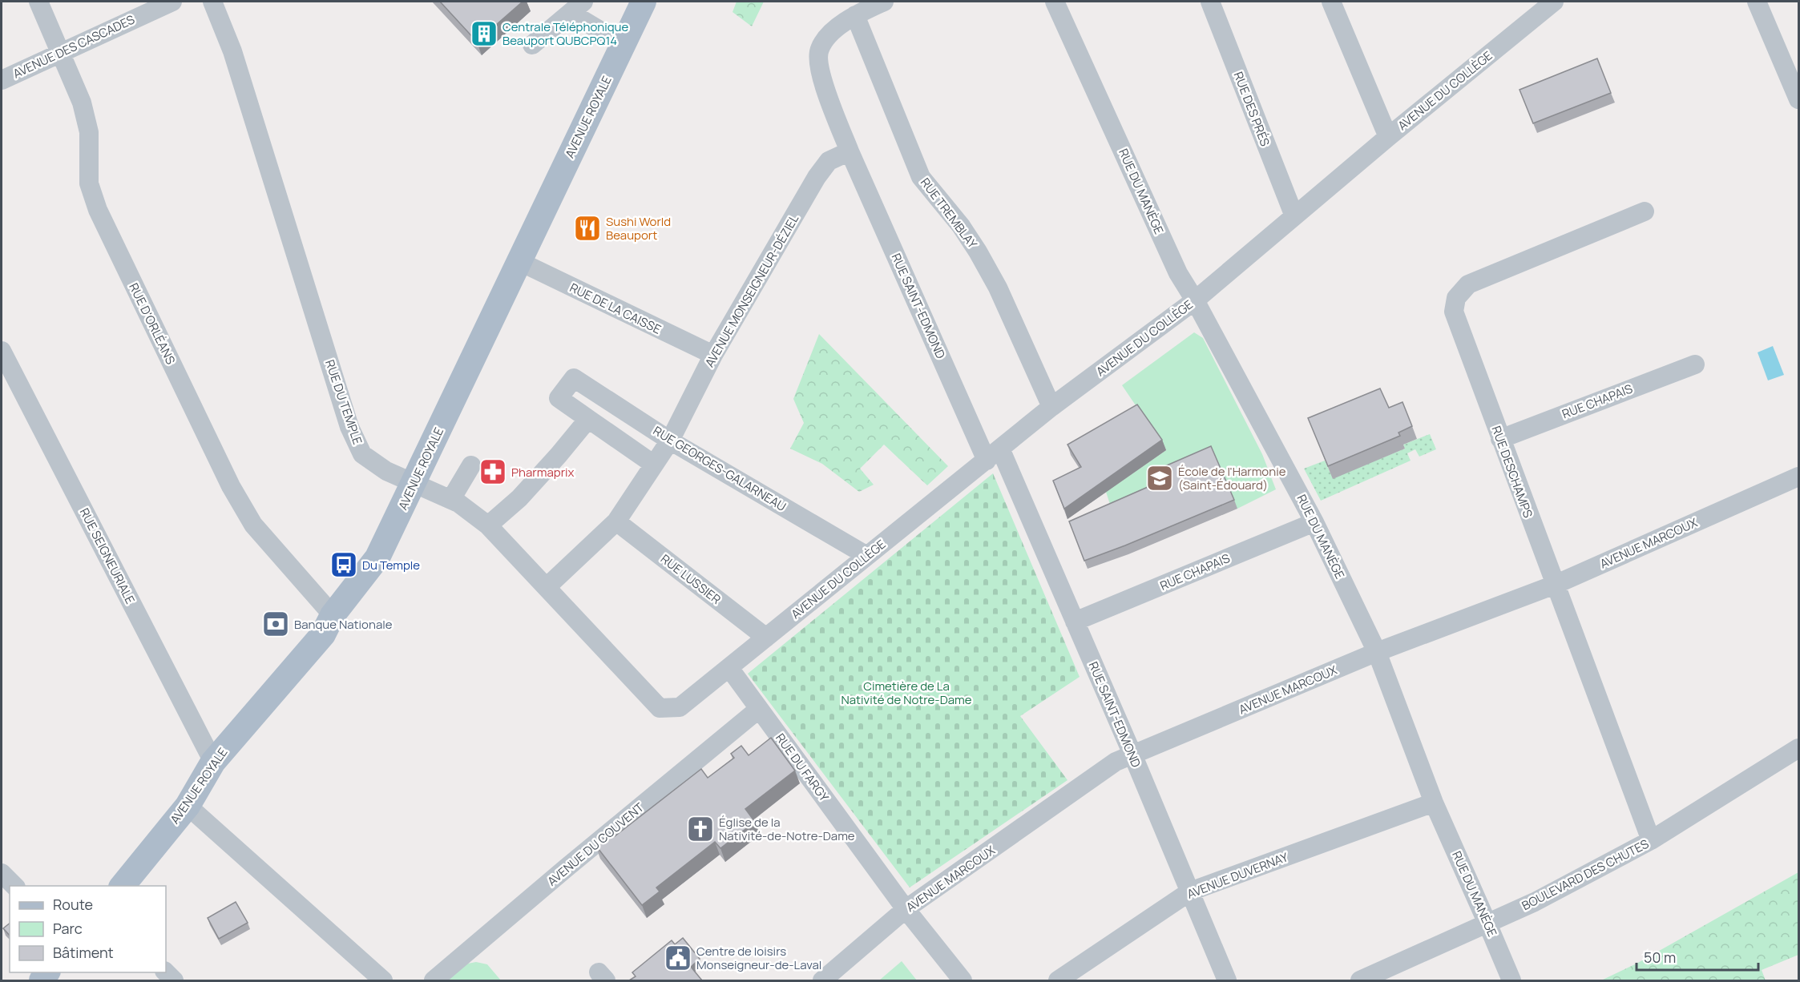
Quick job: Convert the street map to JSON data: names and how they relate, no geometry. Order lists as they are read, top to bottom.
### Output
{
  "streets": {
    "main road": ["AVENUE ROYALE"],
    "street": [
      "AVENUE DES CASCADES",
      "AVENUE DU COLLÈGE",
      "RUE DES PRÉS",
      "RUE DU MANÈGE",
      "RUE TREMBLAY",
      "AVENUE MONSEIGNEUR-DÉZIEL",
      "RUE SAINT-EDMOND",
      "RUE DE LA CAISSE",
      "RUE D'ORLÉANS",
      "RUE CHAPAIS",
      "RUE DU TEMPLE",
      "RUE GEORGES-GALARNEAU",
      "RUE DESCHAMPS",
      "AVENUE MARCOUX",
      "RUE SEIGNEURIALE",
      "RUE LUSSIER",
      "RUE DU FARGY",
      "AVENUE DU COUVENT",
      "BOULEVARD DES CHUTES",
      "AVENUE DUVERNAY"
    ]
  },
  "crossings": [
    ["AVENUE DES CASCADES", "RUE D'ORLÉANS"],
    ["AVENUE DU COLLÈGE", "RUE DES PRÉS"],
    ["AVENUE DU COLLÈGE", "RUE DU MANÈGE"],
    ["AVENUE DU COLLÈGE", "RUE TREMBLAY"],
    ["AVENUE DU COLLÈGE", "RUE SAINT-EDMOND"],
    ["AVENUE DU COLLÈGE", "RUE DU TEMPLE"],
    ["AVENUE DU COLLÈGE", "RUE GEORGES-GALARNEAU"],
    ["AVENUE DU COLLÈGE", "RUE LUSSIER"],
    ["AVENUE DU COLLÈGE", "RUE DU FARGY"],
    ["AVENUE ROYALE", "RUE DE LA CAISSE"],
    ["AVENUE ROYALE", "RUE D'ORLÉANS"],
    ["AVENUE ROYALE", "RUE DU TEMPLE"],
    ["AVENUE ROYALE", "RUE SEIGNEURIALE"],
    ["RUE DU MANÈGE", "RUE CHAPAIS"],
    ["RUE DU MANÈGE", "AVENUE MARCOUX"],
    ["RUE DU MANÈGE", "BOULEVARD DES CHUTES"],
    ["RUE DU MANÈGE", "AVENUE DUVERNAY"],
    ["AVENUE MONSEIGNEUR-DÉZIEL", "RUE SAINT-EDMOND"],
    ["AVENUE MONSEIGNEUR-DÉZIEL", "RUE DE LA CAISSE"],
    ["AVENUE MONSEIGNEUR-DÉZIEL", "RUE DU TEMPLE"],
    ["AVENUE MONSEIGNEUR-DÉZIEL", "RUE GEORGES-GALARNEAU"],
    ["AVENUE MONSEIGNEUR-DÉZIEL", "RUE LUSSIER"],
    ["RUE SAINT-EDMOND", "RUE CHAPAIS"],
    ["RUE SAINT-EDMOND", "AVENUE MARCOUX"],
    ["RUE SAINT-EDMOND", "AVENUE DUVERNAY"],
    ["RUE CHAPAIS", "RUE DESCHAMPS"],
    ["RUE DESCHAMPS", "AVENUE MARCOUX"],
    ["RUE DESCHAMPS", "BOULEVARD DES CHUTES"],
    ["AVENUE MARCOUX", "RUE DU FARGY"],
    ["RUE DU FARGY", "AVENUE DU COUVENT"]
  ],
  "parks": ["Cimetière de La Nativité de Notre-Dame"],
  "places": {
    "building": ["Centrale Téléphonique Beauport QUBCPQ14"],
    "restaurant": ["Sushi World Beauport"],
    "pharmacy": ["Pharmaprix"],
    "school or university": ["École de l'Harmonie (Saint-Édouard)"],
    "bus stop": ["Du Temple"],
    "bank": ["Banque Nationale"],
    "church": ["Église de la Nativité-de-Notre-Dame"],
    "public building": ["Centre de loisirs Monseigneur-de-Laval"]
  },
  "legend": ["Route", "Parc", "Bâtiment"],
  "scale_bar": "50 m"
}
